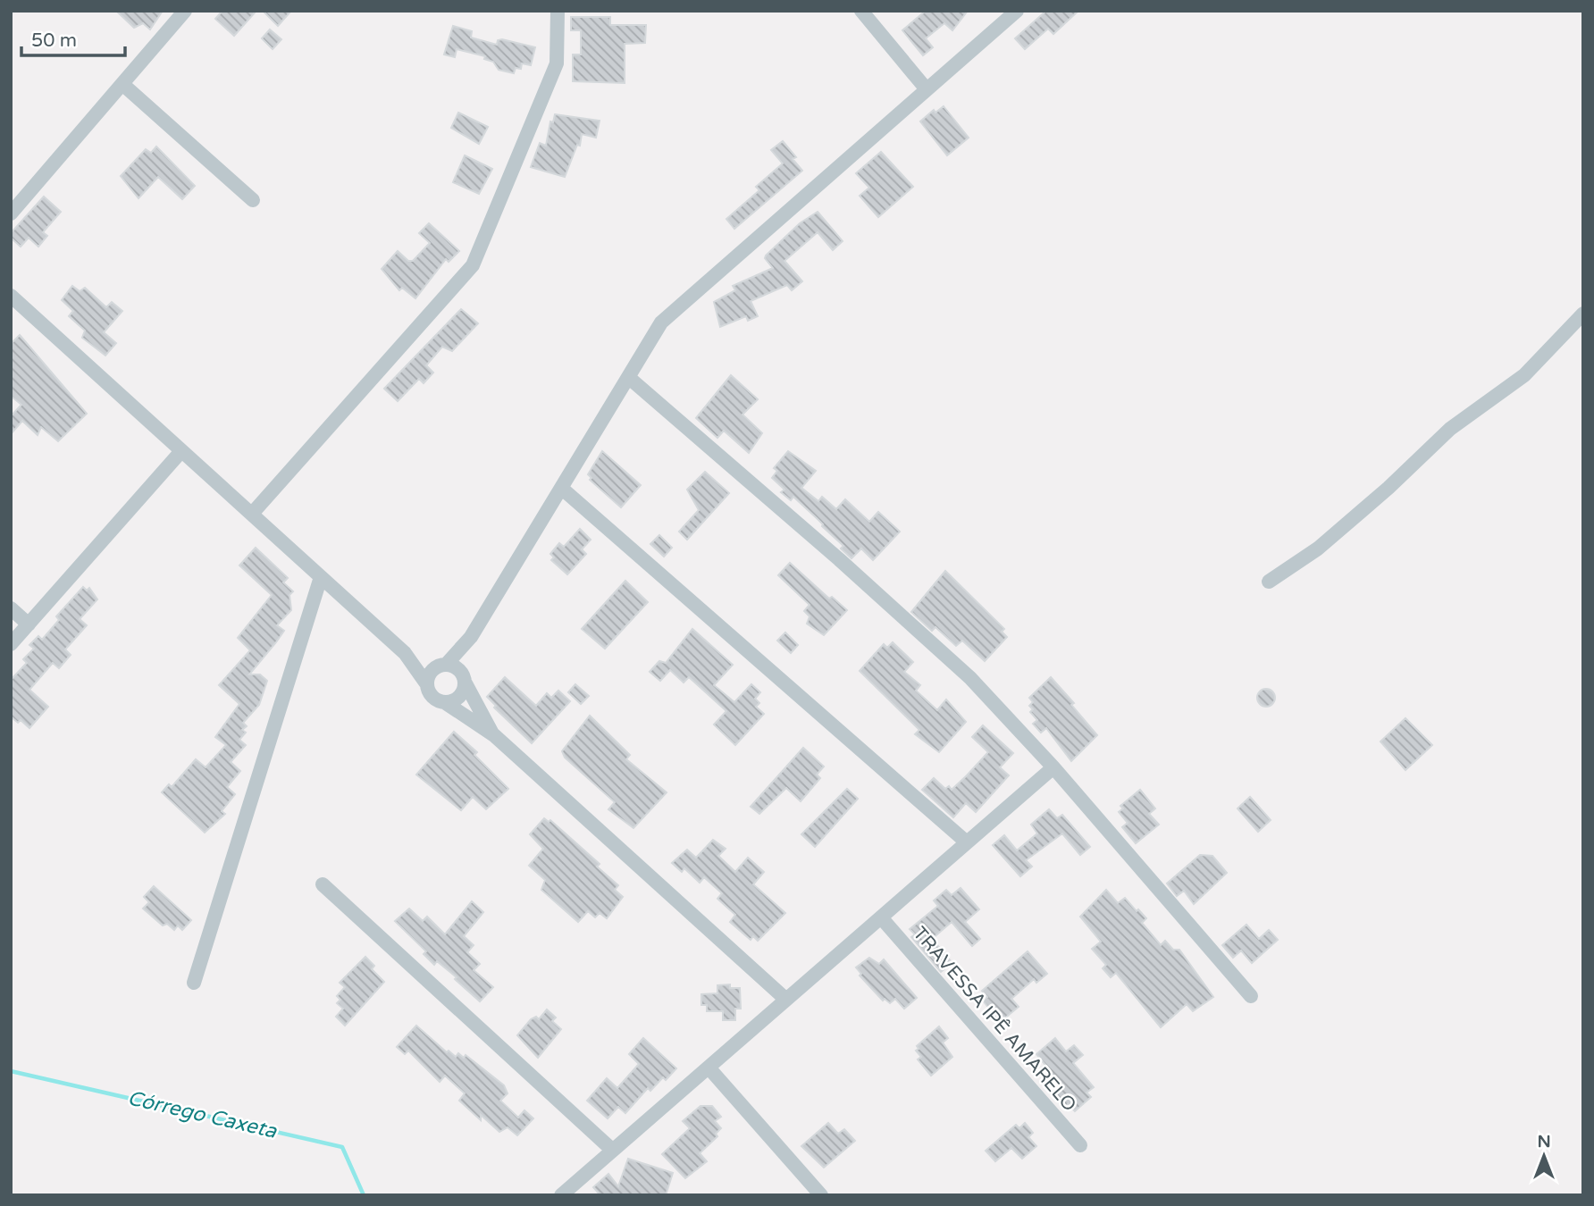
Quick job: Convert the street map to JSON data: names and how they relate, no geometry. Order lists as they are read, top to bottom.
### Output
{
  "streets": {
    "street": ["TRAVESSA IPÊ AMARELO"]
  },
  "water": ["Córrego Caxeta"],
  "scale_bar": "50 m",
  "north": "top"
}
